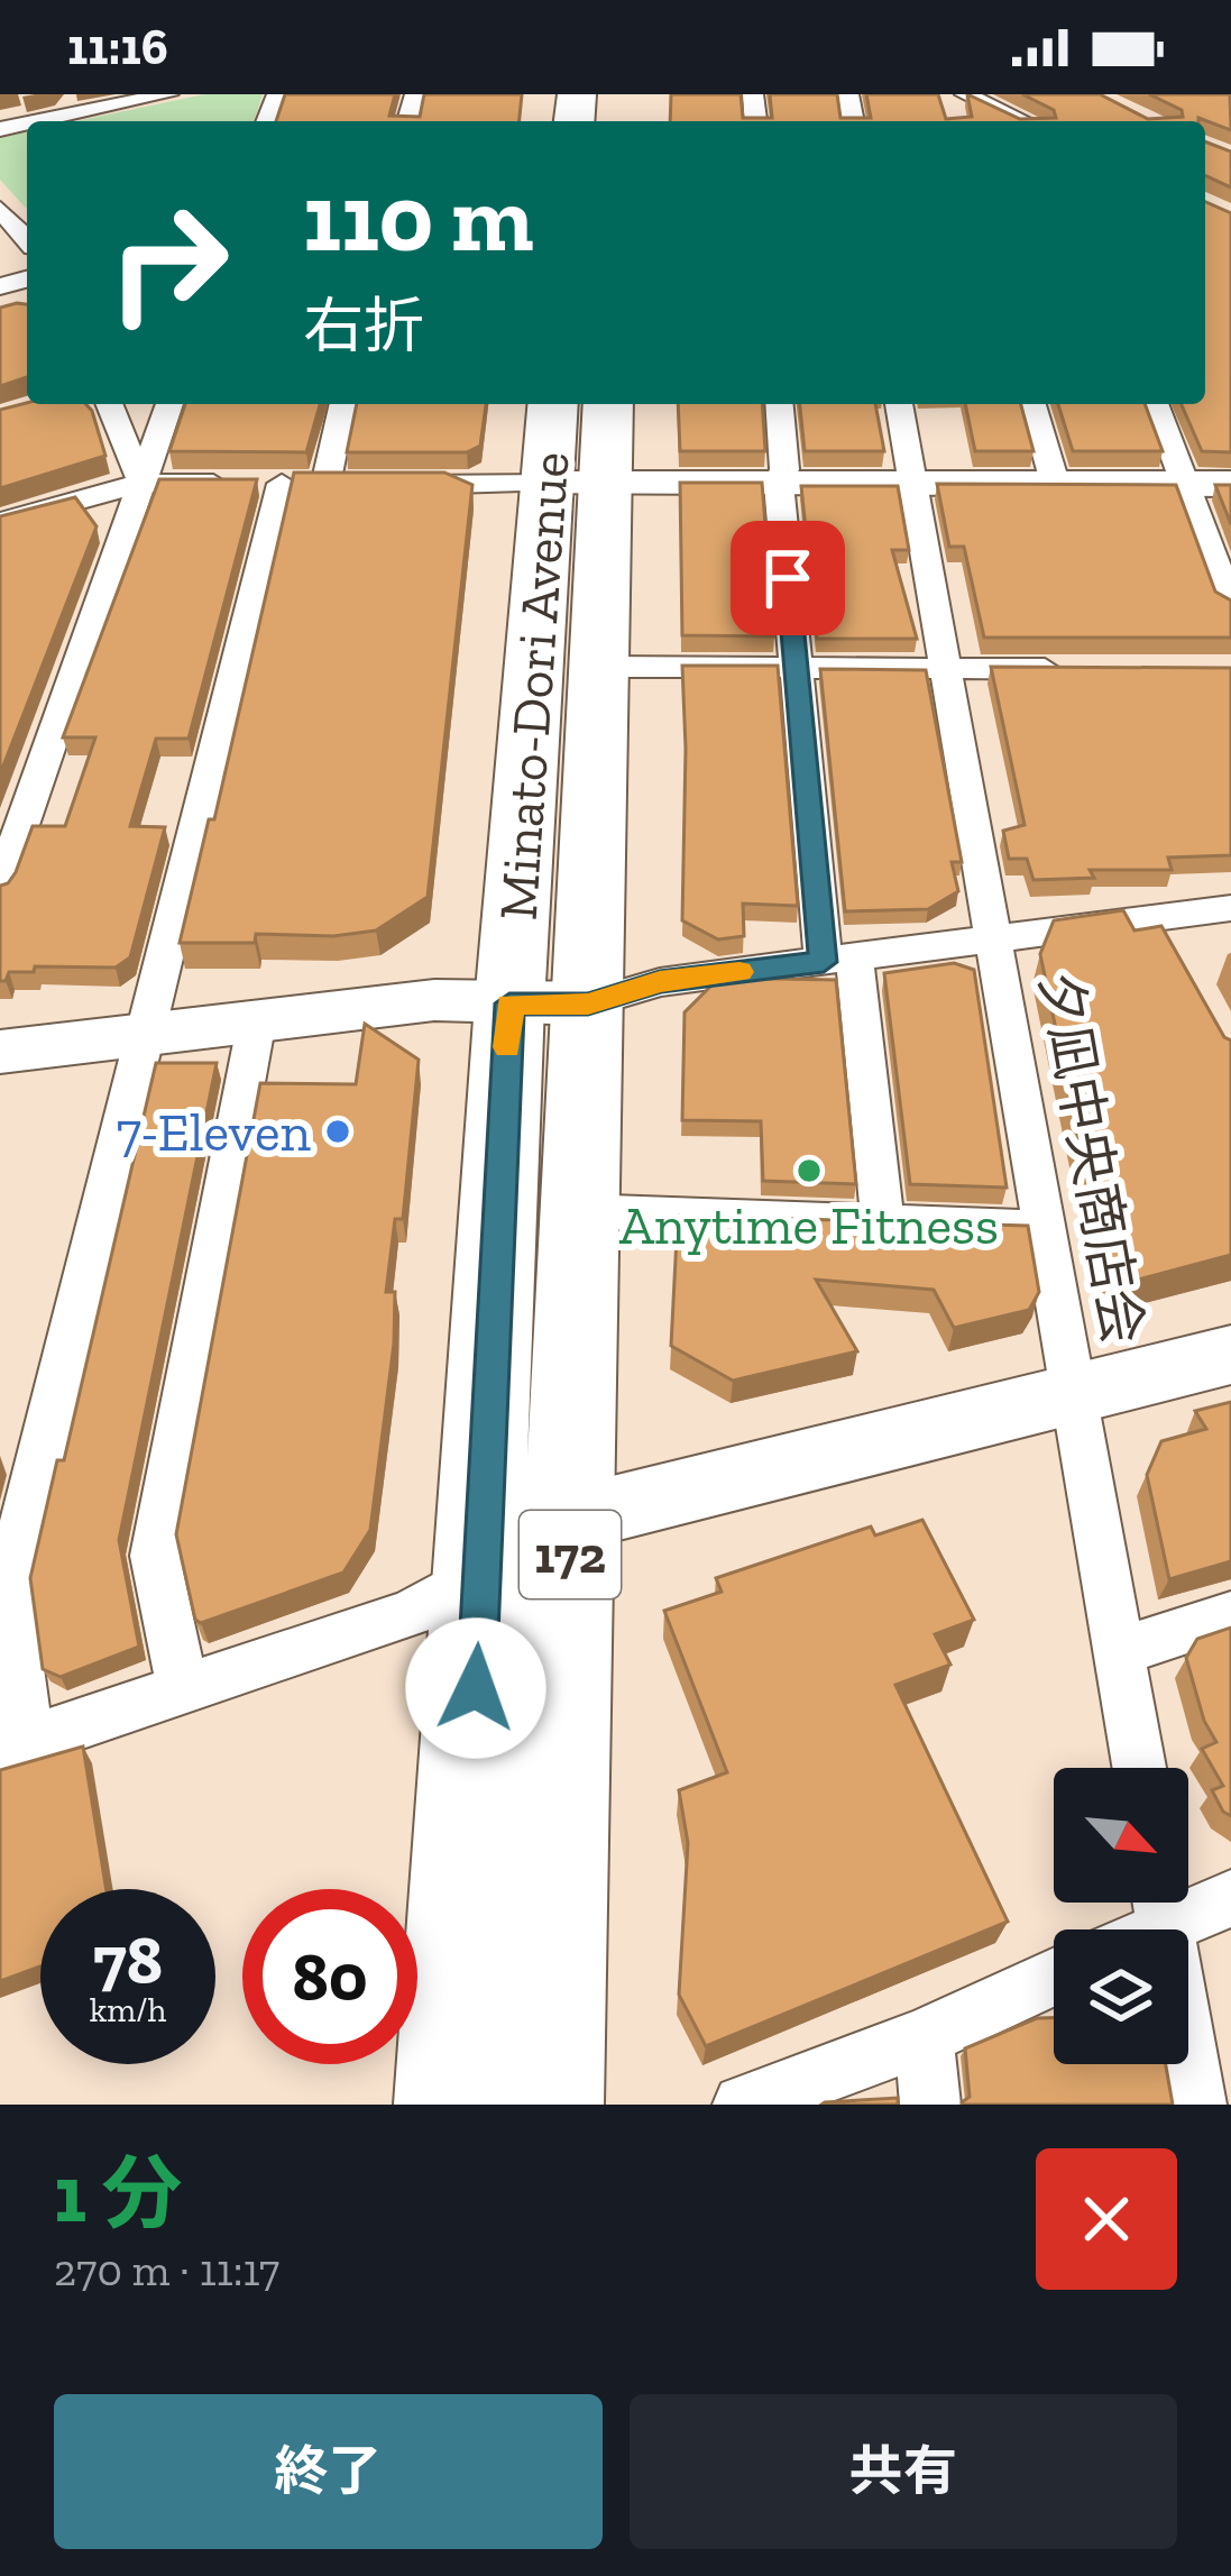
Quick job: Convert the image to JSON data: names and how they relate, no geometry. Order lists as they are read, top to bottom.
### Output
{
  "streets": {
    "highway": ["Minato-Dori Avenue", "172"],
    "street": ["夕凪中央商店会"]
  },
  "places": ["7-Eleven", "Anytime Fitness"],
  "north": "bottom right",
  "page": {
    "status": "11:16",
    "turn": ["110 m", "右折"],
    "speed": "78 km/h",
    "limit": "80",
    "heading": ["1 分", "270 m · 11:17"],
    "buttons": ["終了", "共有"]
  }
}
